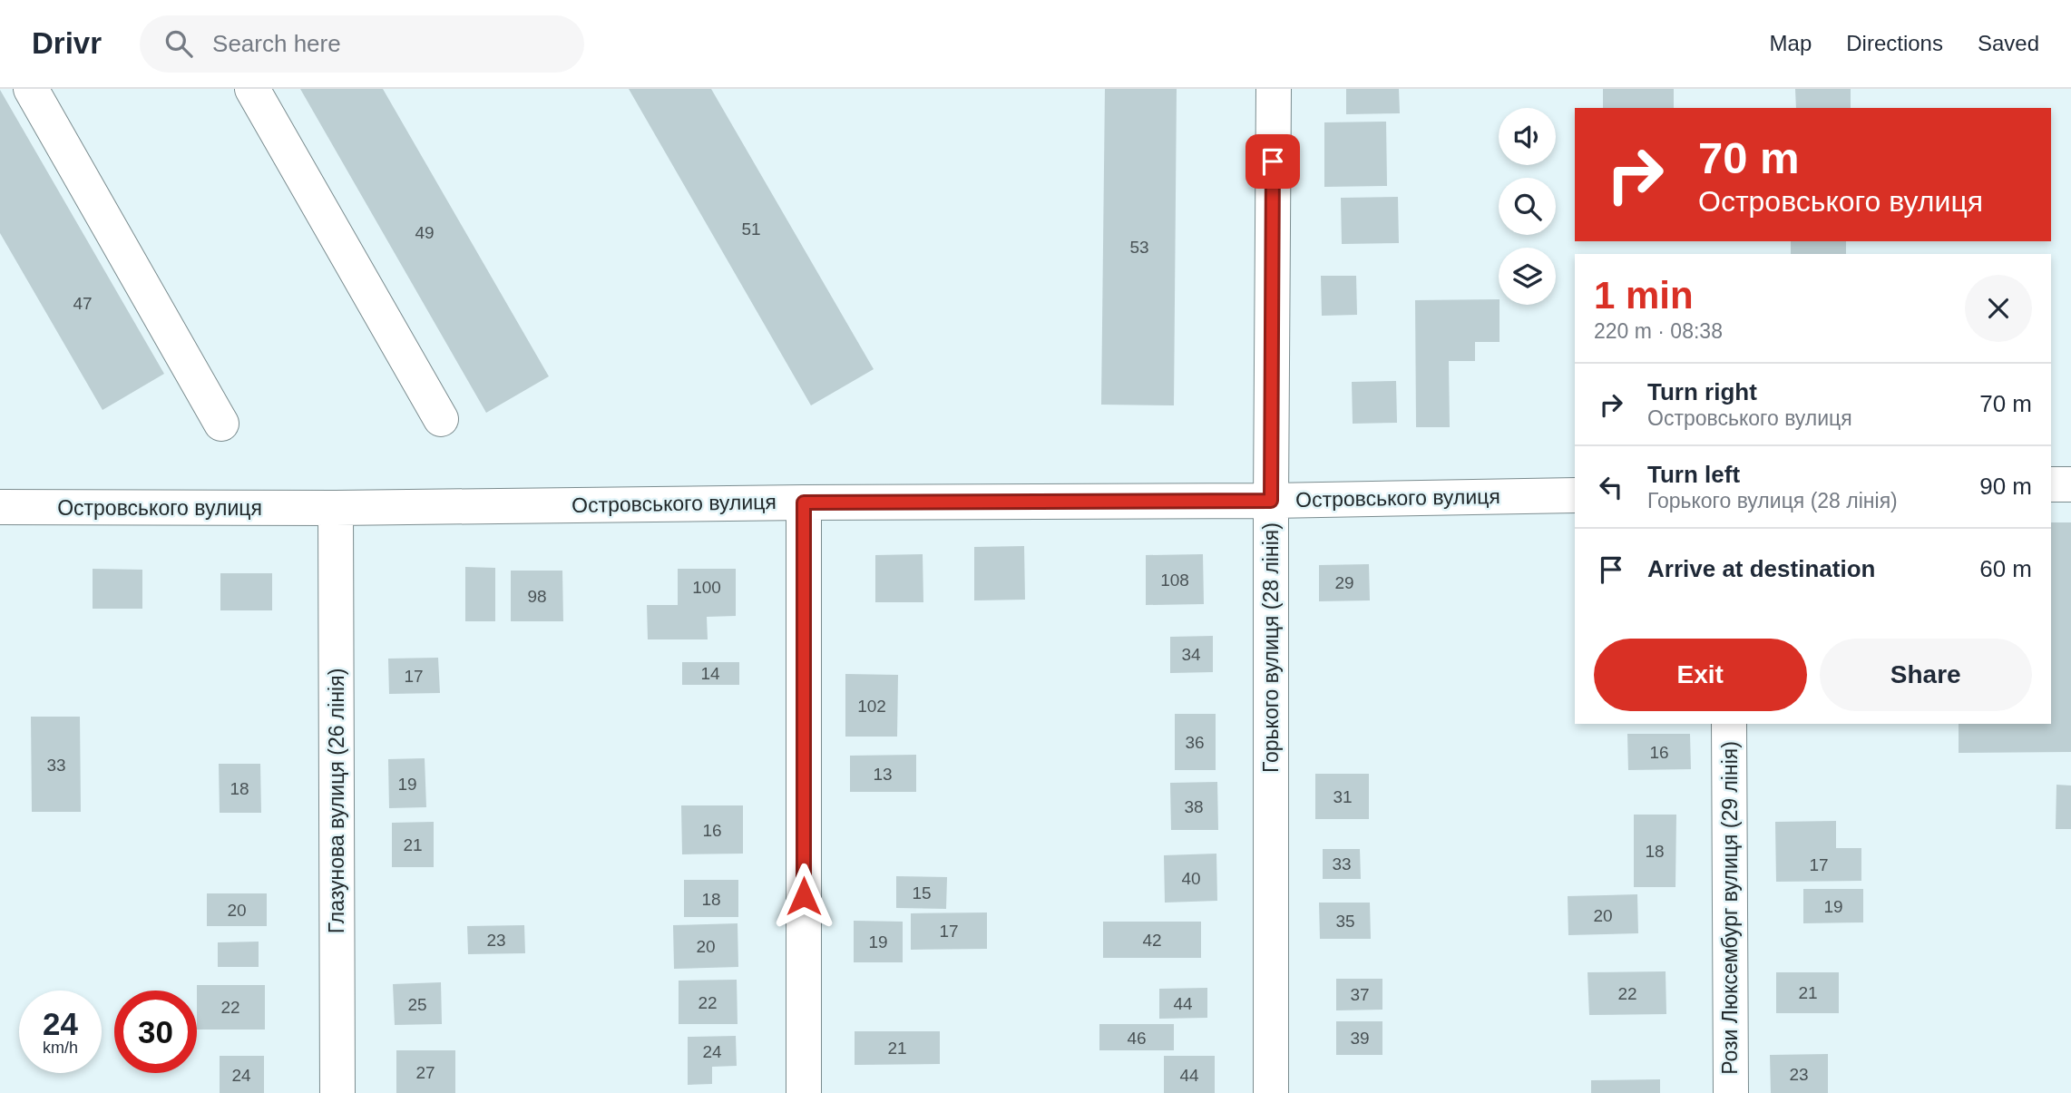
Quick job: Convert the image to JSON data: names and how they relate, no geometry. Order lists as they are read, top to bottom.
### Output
{
  "streets": {
    "street": [
      "Островського вулиця",
      "Горького вулиця (28 лiнiя)",
      "Глазунова вулиця (26 лiнiя)",
      "Рози Люксембург вулиця (29 лiнiя)"
    ]
  },
  "crossings": [
    ["Островського вулиця", "Горького вулиця (28 лiнiя)"],
    ["Островського вулиця", "Глазунова вулиця (26 лiнiя)"]
  ],
  "house_numbers": [
    "51",
    "49",
    "53",
    "47",
    "108",
    "29",
    "100",
    "98",
    "34",
    "14",
    "17",
    "102",
    "36",
    "16",
    "33",
    "13",
    "19",
    "18",
    "31",
    "38",
    "16",
    "21",
    "18",
    "33",
    "17",
    "40",
    "15",
    "18",
    "19",
    "20",
    "20",
    "35",
    "17",
    "23",
    "42",
    "19",
    "20",
    "21",
    "22",
    "37",
    "22",
    "44",
    "25",
    "22",
    "46",
    "39",
    "21",
    "24",
    "27",
    "23",
    "24",
    "44"
  ],
  "page": {
    "header": "Drivr",
    "search": "Search here",
    "nav": ["Map", "Directions", "Saved"],
    "turn": ["70 m", "Островського вулиця"],
    "heading": ["1 min", "220 m · 08:38"],
    "list": [
      {
        "name": "Turn right",
        "note": "Островського вулиця",
        "value": "70 m"
      },
      {
        "name": "Turn left",
        "note": "Горького вулиця (28 лiнiя)",
        "value": "90 m"
      },
      {
        "name": "Arrive at destination",
        "value": "60 m"
      }
    ],
    "buttons": ["Exit", "Share"],
    "speed": "24 km/h",
    "limit": "30"
  }
}
